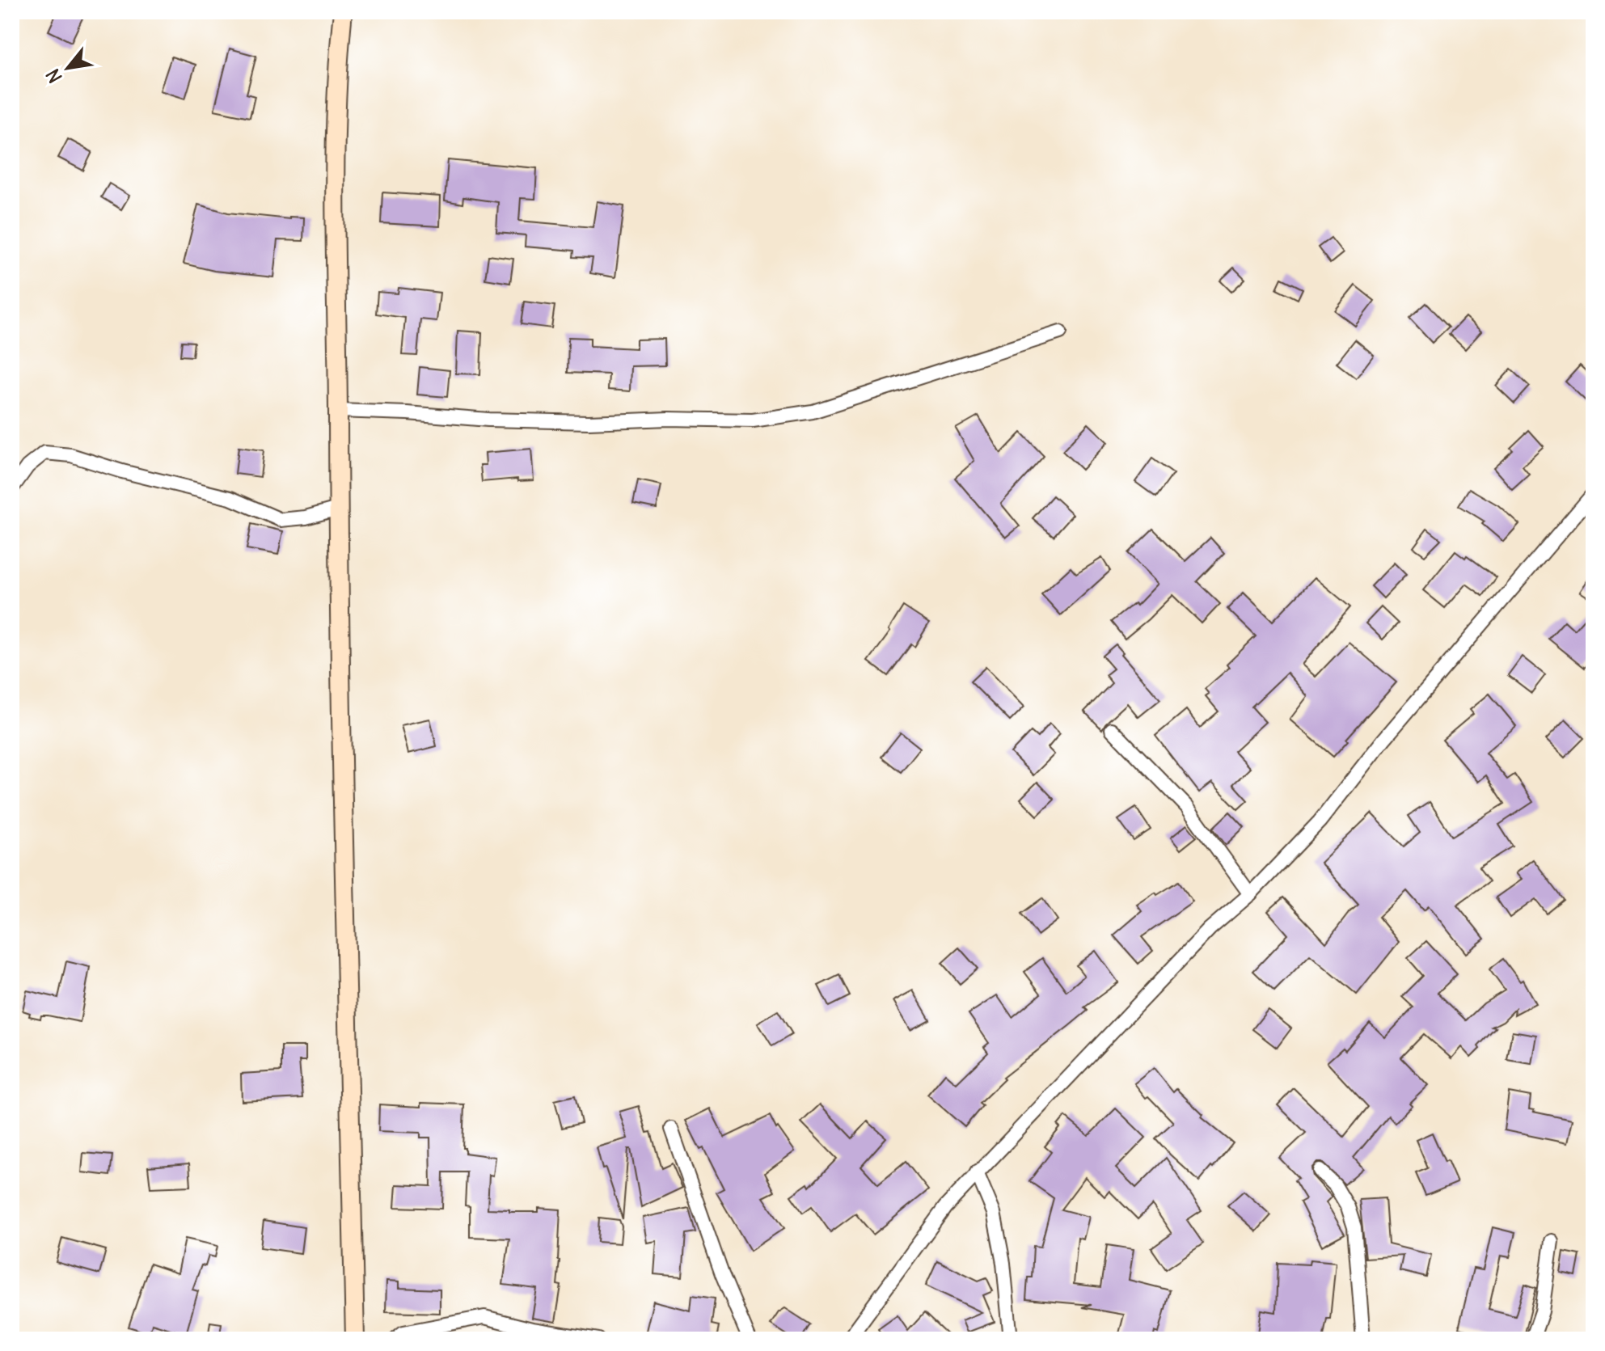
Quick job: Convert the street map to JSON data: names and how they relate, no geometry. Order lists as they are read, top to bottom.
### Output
{
  "north": "bottom left"
}
